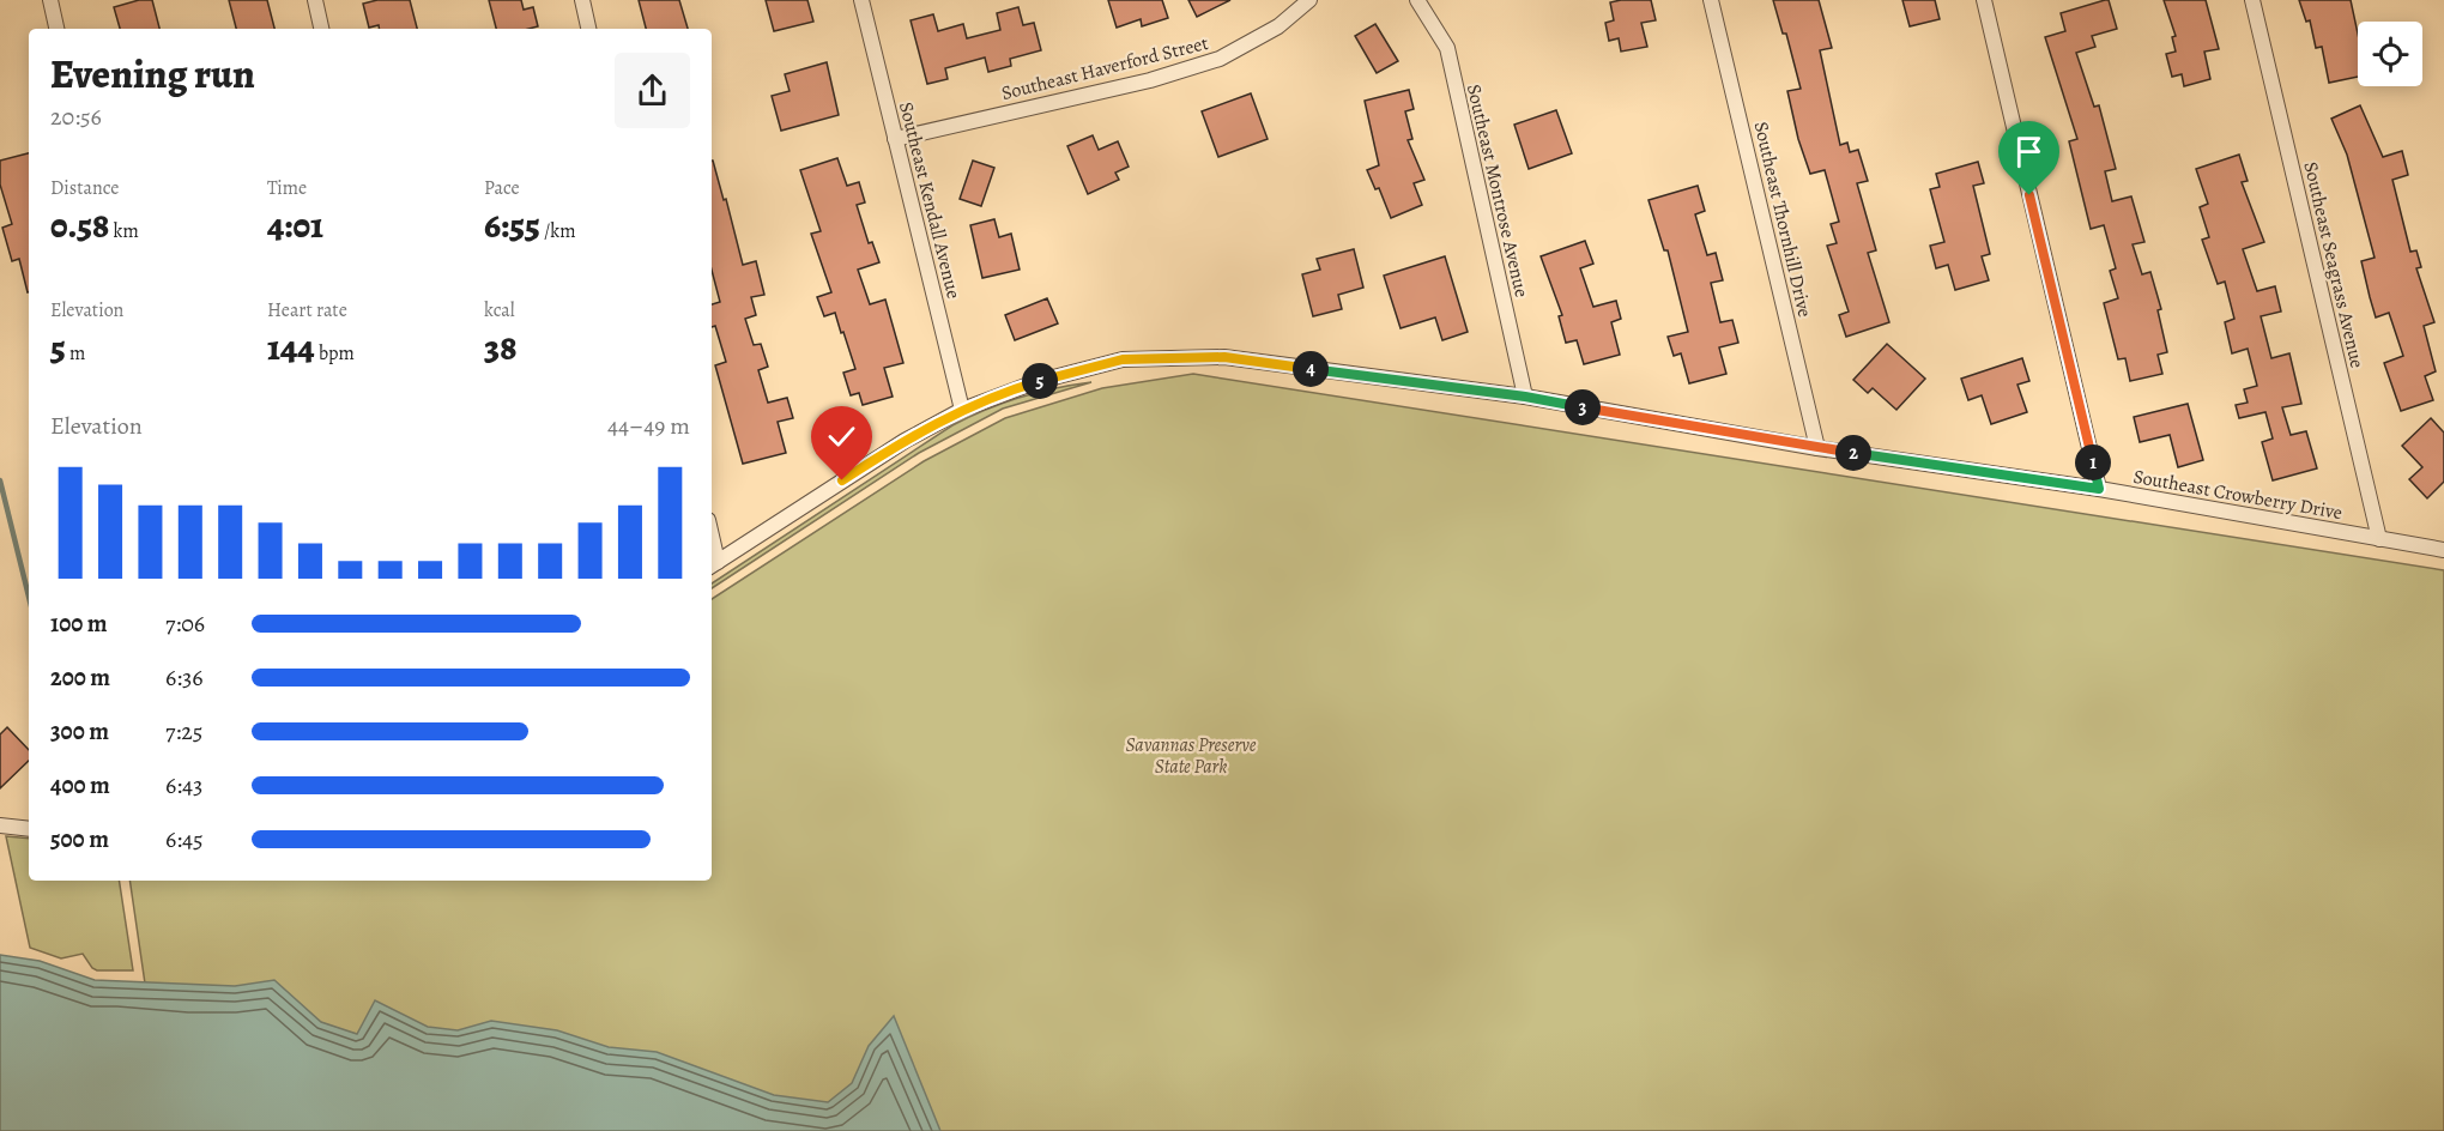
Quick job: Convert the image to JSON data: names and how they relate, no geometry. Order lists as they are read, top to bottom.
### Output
{
  "streets": {
    "street": [
      "Southeast Haverford Street",
      "Southeast Montrose Avenue",
      "Southeast Kendall Avenue",
      "Southeast Thornhill Drive",
      "Southeast Seagrass Avenue",
      "Southeast Crowberry Drive"
    ]
  },
  "crossings": [
    ["Southeast Haverford Street", "Southeast Kendall Avenue"],
    ["Southeast Montrose Avenue", "Southeast Crowberry Drive"],
    ["Southeast Kendall Avenue", "Southeast Crowberry Drive"],
    ["Southeast Thornhill Drive", "Southeast Crowberry Drive"],
    ["Southeast Seagrass Avenue", "Southeast Crowberry Drive"]
  ],
  "parks": ["Savannas Preserve State Park"],
  "page": {
    "heading": ["Evening run", "20:56"],
    "stats": [
      ["Distance", "0.58 km"],
      ["Time", "4:01"],
      ["Pace", "6:55 /km"],
      ["Elevation", "5 m"],
      ["Heart rate", "144 bpm"],
      ["kcal", "38"]
    ],
    "pins": [
      "4",
      "5",
      "3",
      "2",
      "1"
    ],
    "chart": ["Elevation", "44–49 m"],
    "list": [
      {
        "name": "100 m",
        "note": "7:06"
      },
      {
        "name": "200 m",
        "note": "6:36"
      },
      {
        "name": "300 m",
        "note": "7:25"
      },
      {
        "name": "400 m",
        "note": "6:43"
      },
      {
        "name": "500 m",
        "note": "6:45"
      }
    ]
  }
}
